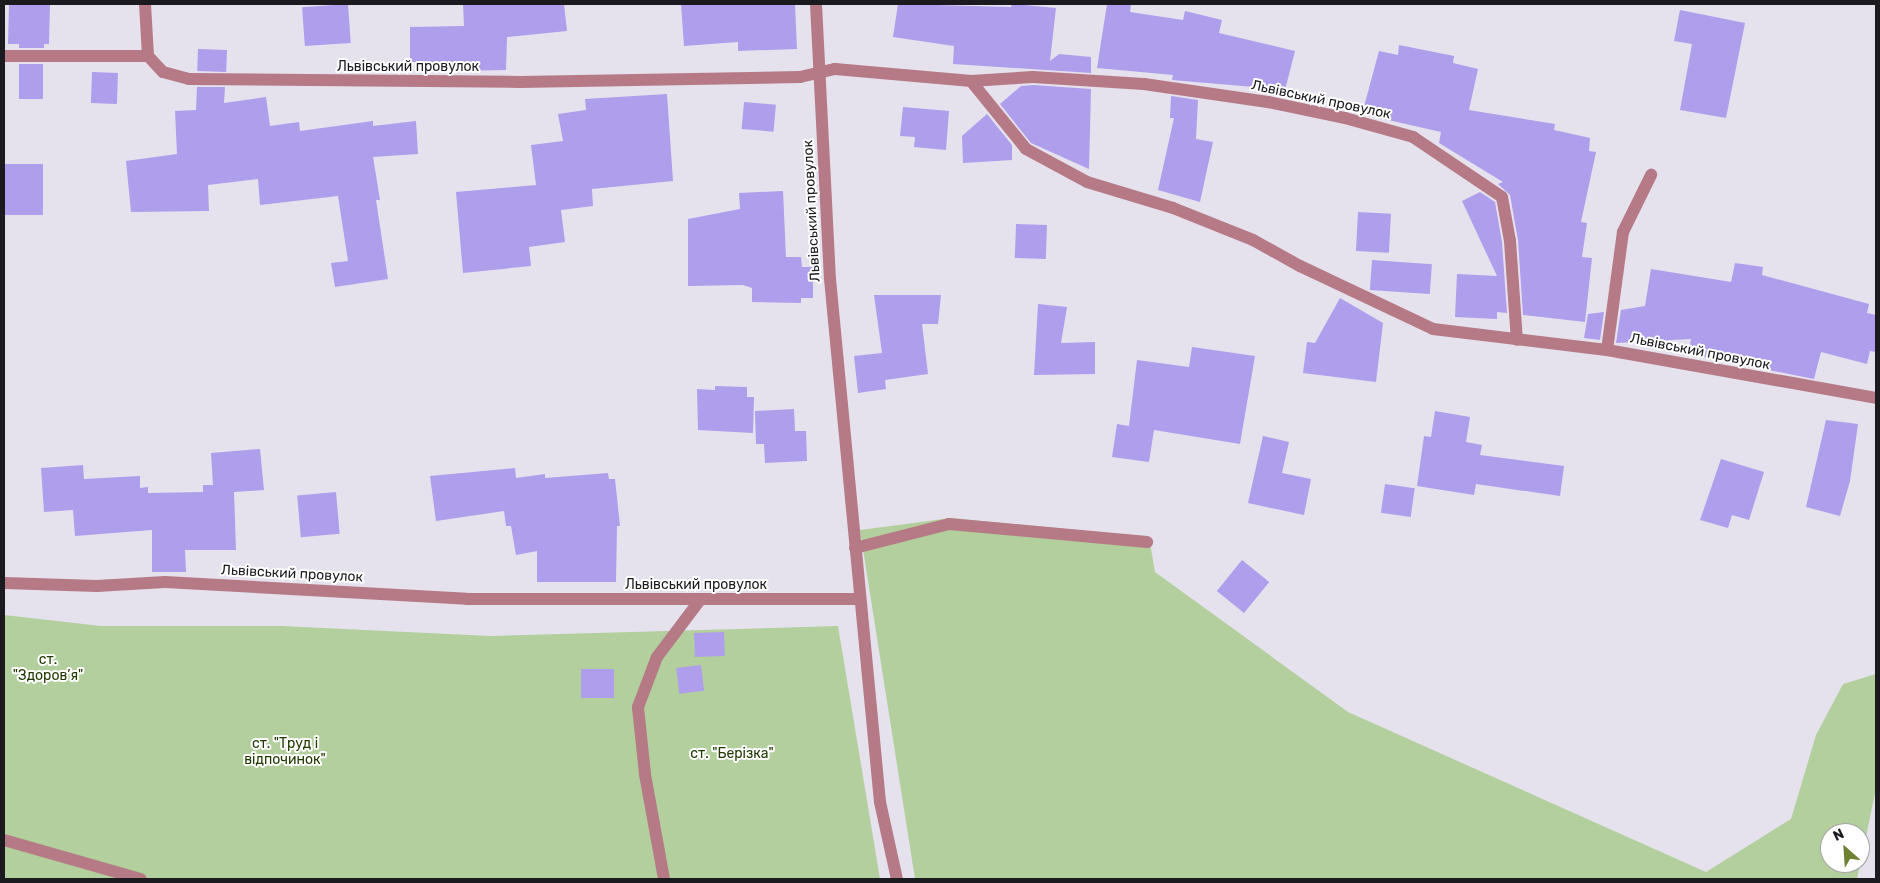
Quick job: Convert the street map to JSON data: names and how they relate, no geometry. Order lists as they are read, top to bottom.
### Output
{
  "streets": {
    "street": ["Львівський провулок"]
  },
  "parks": ["ст. \"Здоров’я\"", "ст. \"Труд і відпочинок\"", "ст. \"Берізка\""],
  "north": "top left"
}
